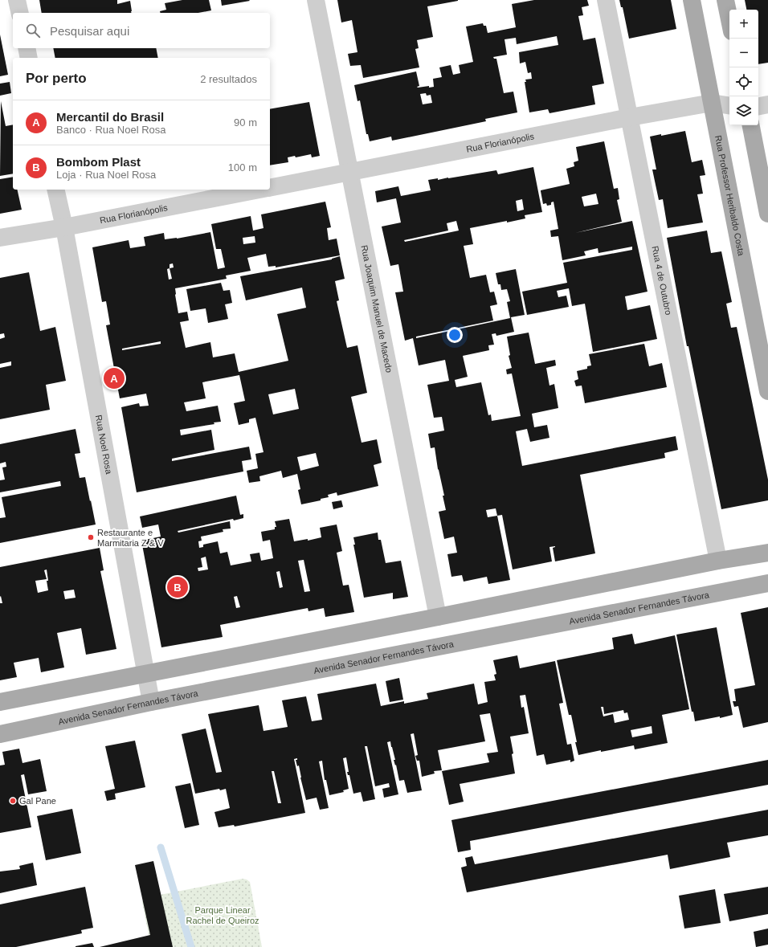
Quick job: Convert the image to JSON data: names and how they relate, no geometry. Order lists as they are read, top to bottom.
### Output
{
  "streets": {
    "main road": ["Rua Professor Heribaldo Costa", "Avenida Senador Fernandes Távora"],
    "street": [
      "Rua Florianópolis",
      "Rua 4 de Outubro",
      "Rua Joaquim Manuel de Macedo",
      "Rua Noel Rosa"
    ]
  },
  "crossings": [
    ["Rua Florianópolis", "Rua Professor Heribaldo Costa"],
    ["Rua Florianópolis", "Rua 4 de Outubro"],
    ["Rua Florianópolis", "Rua Joaquim Manuel de Macedo"],
    ["Rua Florianópolis", "Rua Noel Rosa"],
    ["Rua Noel Rosa", "Avenida Senador Fernandes Távora"]
  ],
  "parks": ["Parque Linear Rachel de Queiroz"],
  "places": ["Restaurante e Marmitaria Z & V", "Gal Pane"],
  "page": {
    "map_buttons": ["+", "−"],
    "search": "Pesquisar aqui",
    "heading": ["Por perto", "2 resultados"],
    "list": [
      {
        "mark": "A",
        "name": "Mercantil do Brasil",
        "note": "Banco · Rua Noel Rosa",
        "value": "90 m"
      },
      {
        "mark": "B",
        "name": "Bombom Plast",
        "note": "Loja · Rua Noel Rosa",
        "value": "100 m"
      }
    ],
    "pins": ["A", "B"]
  }
}
